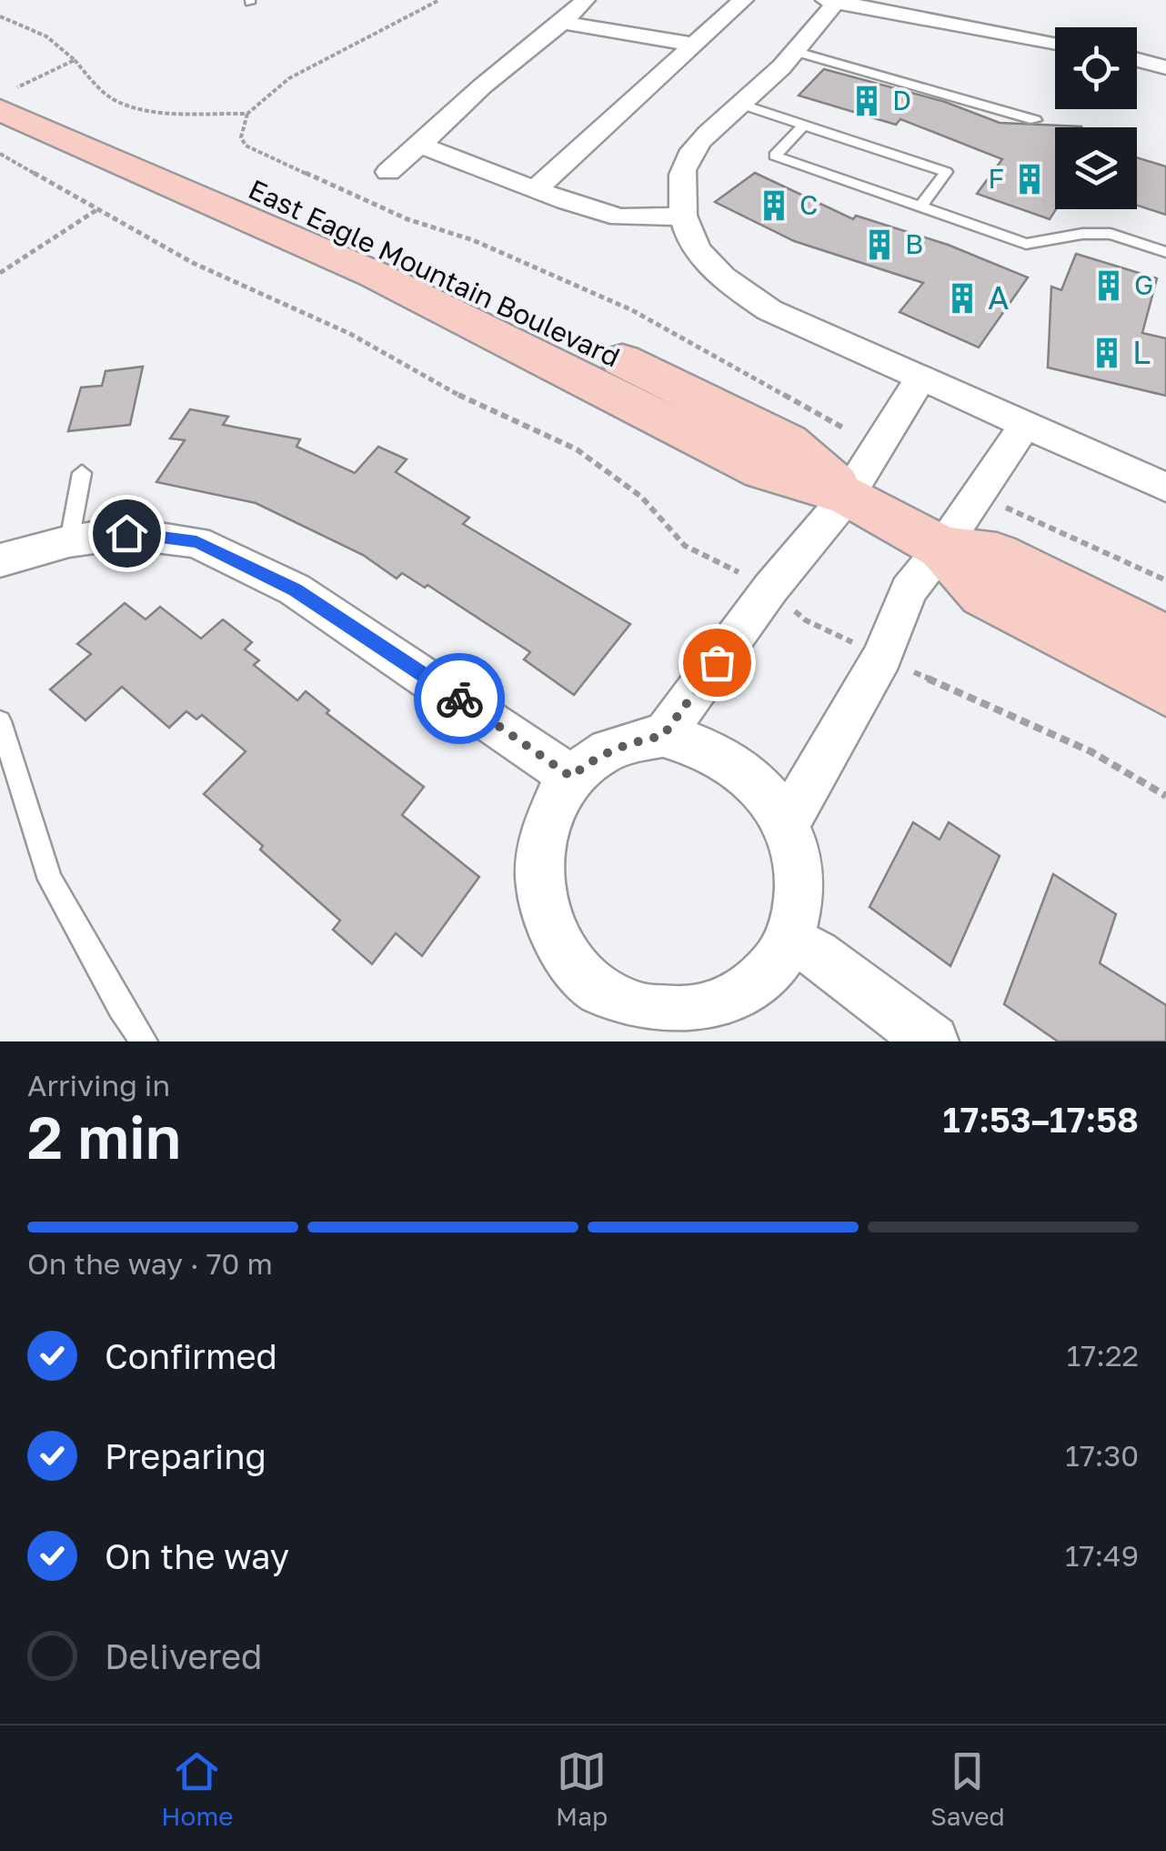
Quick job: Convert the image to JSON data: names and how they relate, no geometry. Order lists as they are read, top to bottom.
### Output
{
  "streets": {
    "street": ["East Eagle Mountain Boulevard"]
  },
  "places": {
    "building": [
      "D",
      "F",
      "C",
      "B",
      "G",
      "A",
      "L"
    ]
  },
  "page": {
    "heading": ["2 min", "Arriving in", "17:53–17:58"],
    "bar": "On the way · 70 m",
    "list": [
      ["Confirmed", "17:22"],
      ["Preparing", "17:30"],
      ["On the way", "17:49"],
      "Delivered"
    ],
    "tabs": ["Home", "Map", "Saved"]
  }
}
